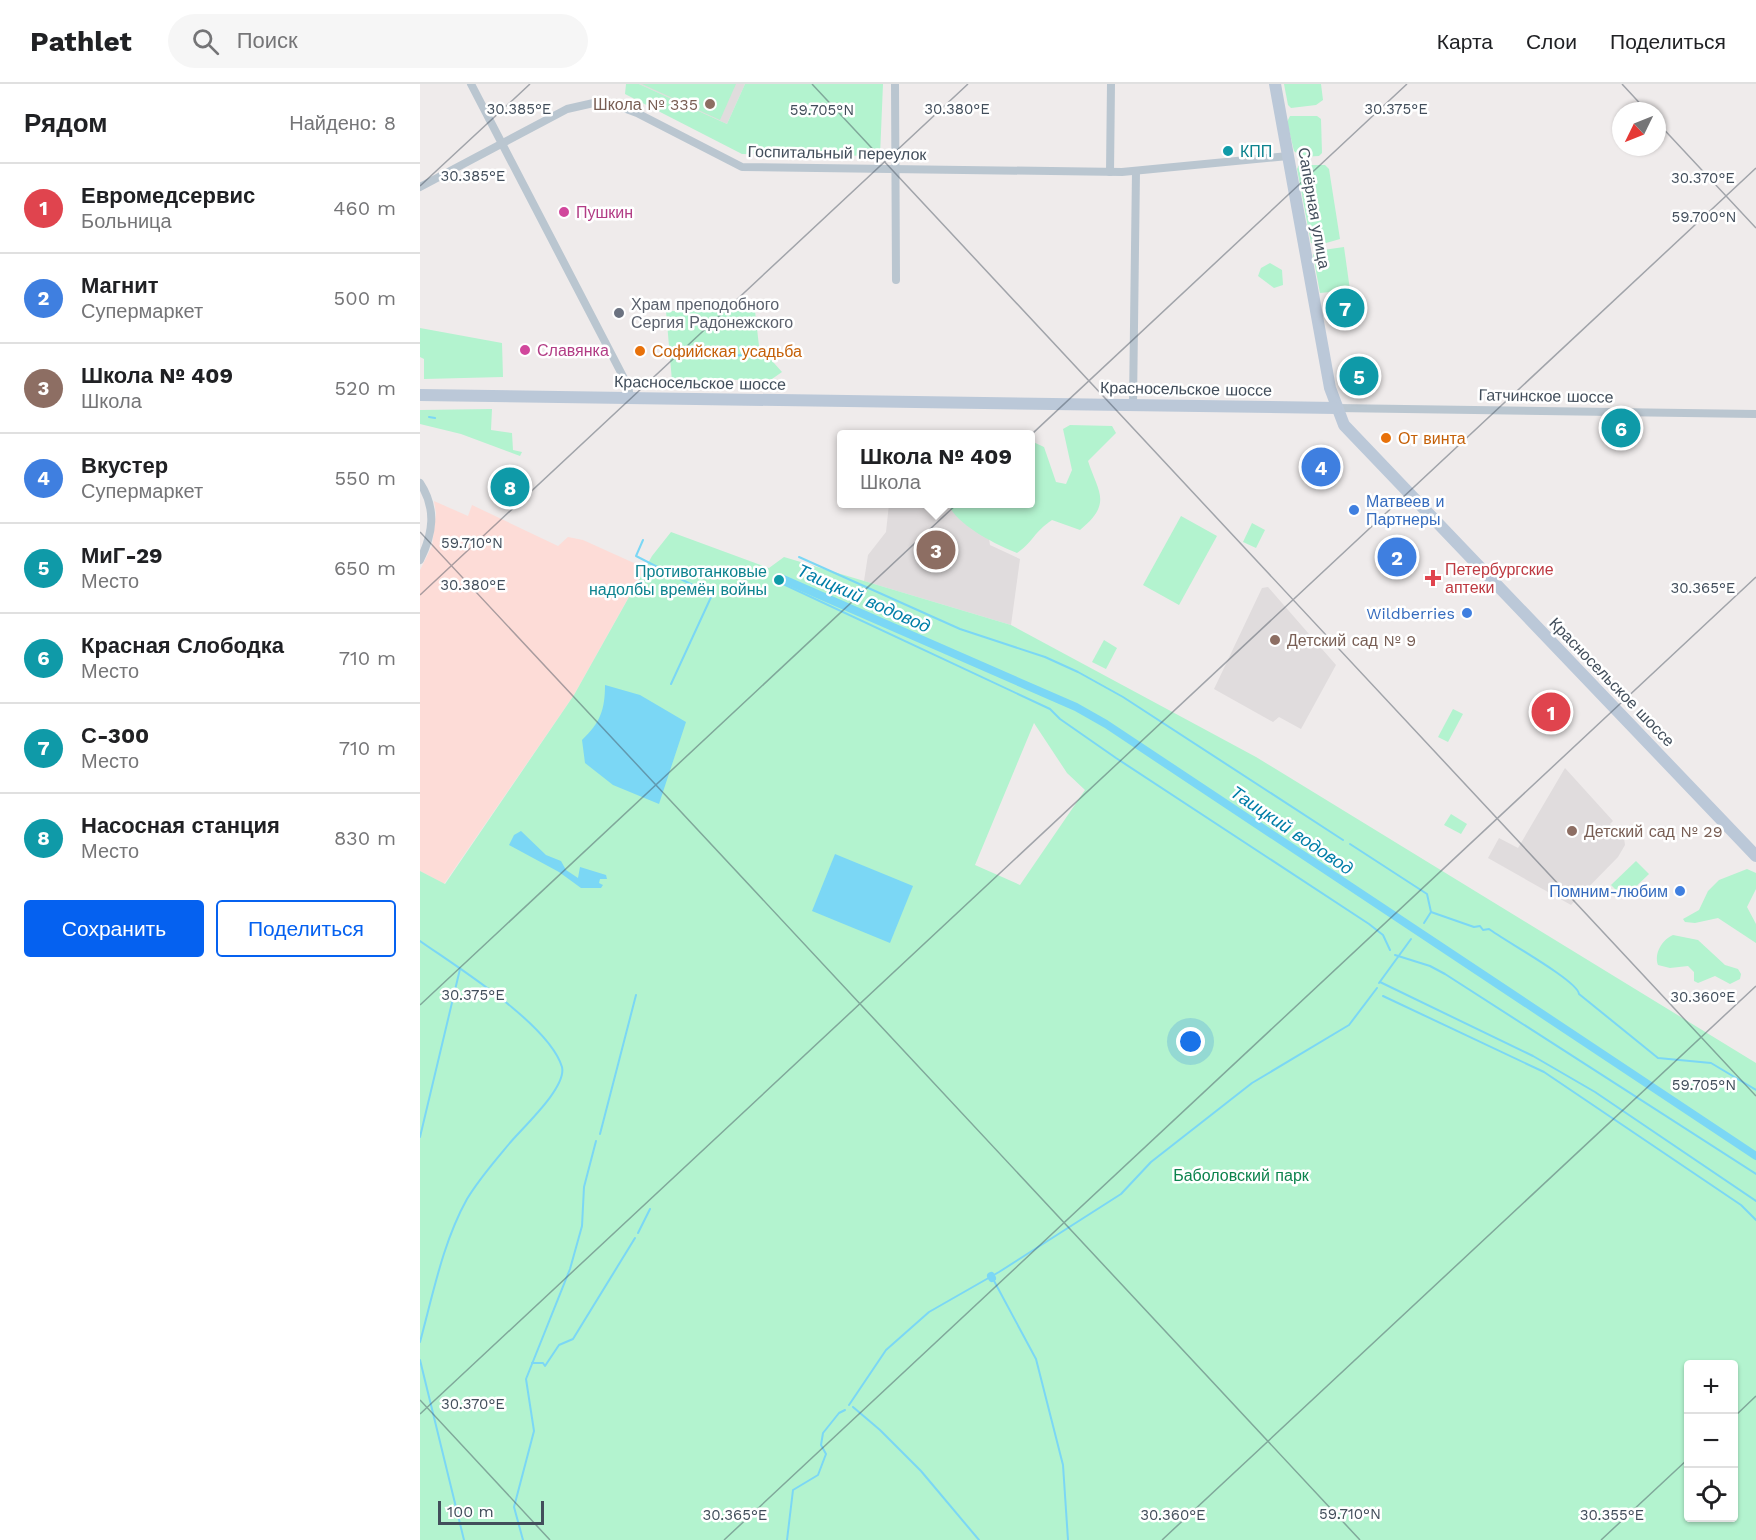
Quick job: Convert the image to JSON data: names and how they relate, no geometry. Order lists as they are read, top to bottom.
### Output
{
  "streets": {
    "main road": ["Сапёрная улица", "Красносельское шоссе"],
    "street": ["Госпитальный переулок", "Гатчинское шоссе"]
  },
  "crossings": [
    ["Госпитальный переулок", "Сапёрная улица"],
    ["Сапёрная улица", "Красносельское шоссе"],
    ["Сапёрная улица", "Гатчинское шоссе"],
    ["Красносельское шоссе", "Гатчинское шоссе"]
  ],
  "water": ["Таицкий водовод"],
  "parks": ["Баболовский парк"],
  "places": {
    "other": [
      "Школа № 335",
      "КПП",
      "Пушкин",
      "Храм преподобного Сергия Радонежского",
      "Славянка",
      "Софийская усадьба",
      "От винта",
      "Матвеев и Партнеры",
      "Противотанковые надолбы времён войны",
      "Wildberries",
      "Детский сад № 9",
      "Детский сад № 29",
      "Помним-любим"
    ],
    "health": ["Петербургские аптеки"]
  },
  "scale_bar": "100 m",
  "north": "bottom left",
  "page": {
    "header": "Pathlet",
    "search": "Поиск",
    "nav": ["Карта", "Слои", "Поделиться"],
    "heading": ["Рядом", "Найдено: 8"],
    "list": [
      {
        "mark": "1",
        "name": "Евромедсервис",
        "note": "Больница",
        "value": "460 m"
      },
      {
        "mark": "2",
        "name": "Магнит",
        "note": "Супермаркет",
        "value": "500 m"
      },
      {
        "mark": "3",
        "name": "Школа № 409",
        "note": "Школа",
        "value": "520 m"
      },
      {
        "mark": "4",
        "name": "Вкустер",
        "note": "Супермаркет",
        "value": "550 m"
      },
      {
        "mark": "5",
        "name": "МиГ-29",
        "note": "Место",
        "value": "650 m"
      },
      {
        "mark": "6",
        "name": "Красная Слободка",
        "note": "Место",
        "value": "710 m"
      },
      {
        "mark": "7",
        "name": "С-300",
        "note": "Место",
        "value": "710 m"
      },
      {
        "mark": "8",
        "name": "Насосная станция",
        "note": "Место",
        "value": "830 m"
      }
    ],
    "pins": [
      "7",
      "5",
      "6",
      "4",
      "8",
      "3",
      "2",
      "1"
    ],
    "popup": ["Школа № 409", "Школа"],
    "buttons": ["Сохранить", "Поделиться"],
    "map_buttons": ["+", "−"],
    "scale": "100 m"
  },
  "coordinates": [
    "30.385°E",
    "30.380°E",
    "30.375°E",
    "59.705°N",
    "30.370°E",
    "59.700°N",
    "59.710°N",
    "30.365°E",
    "30.360°E",
    "30.355°E"
  ]
}
